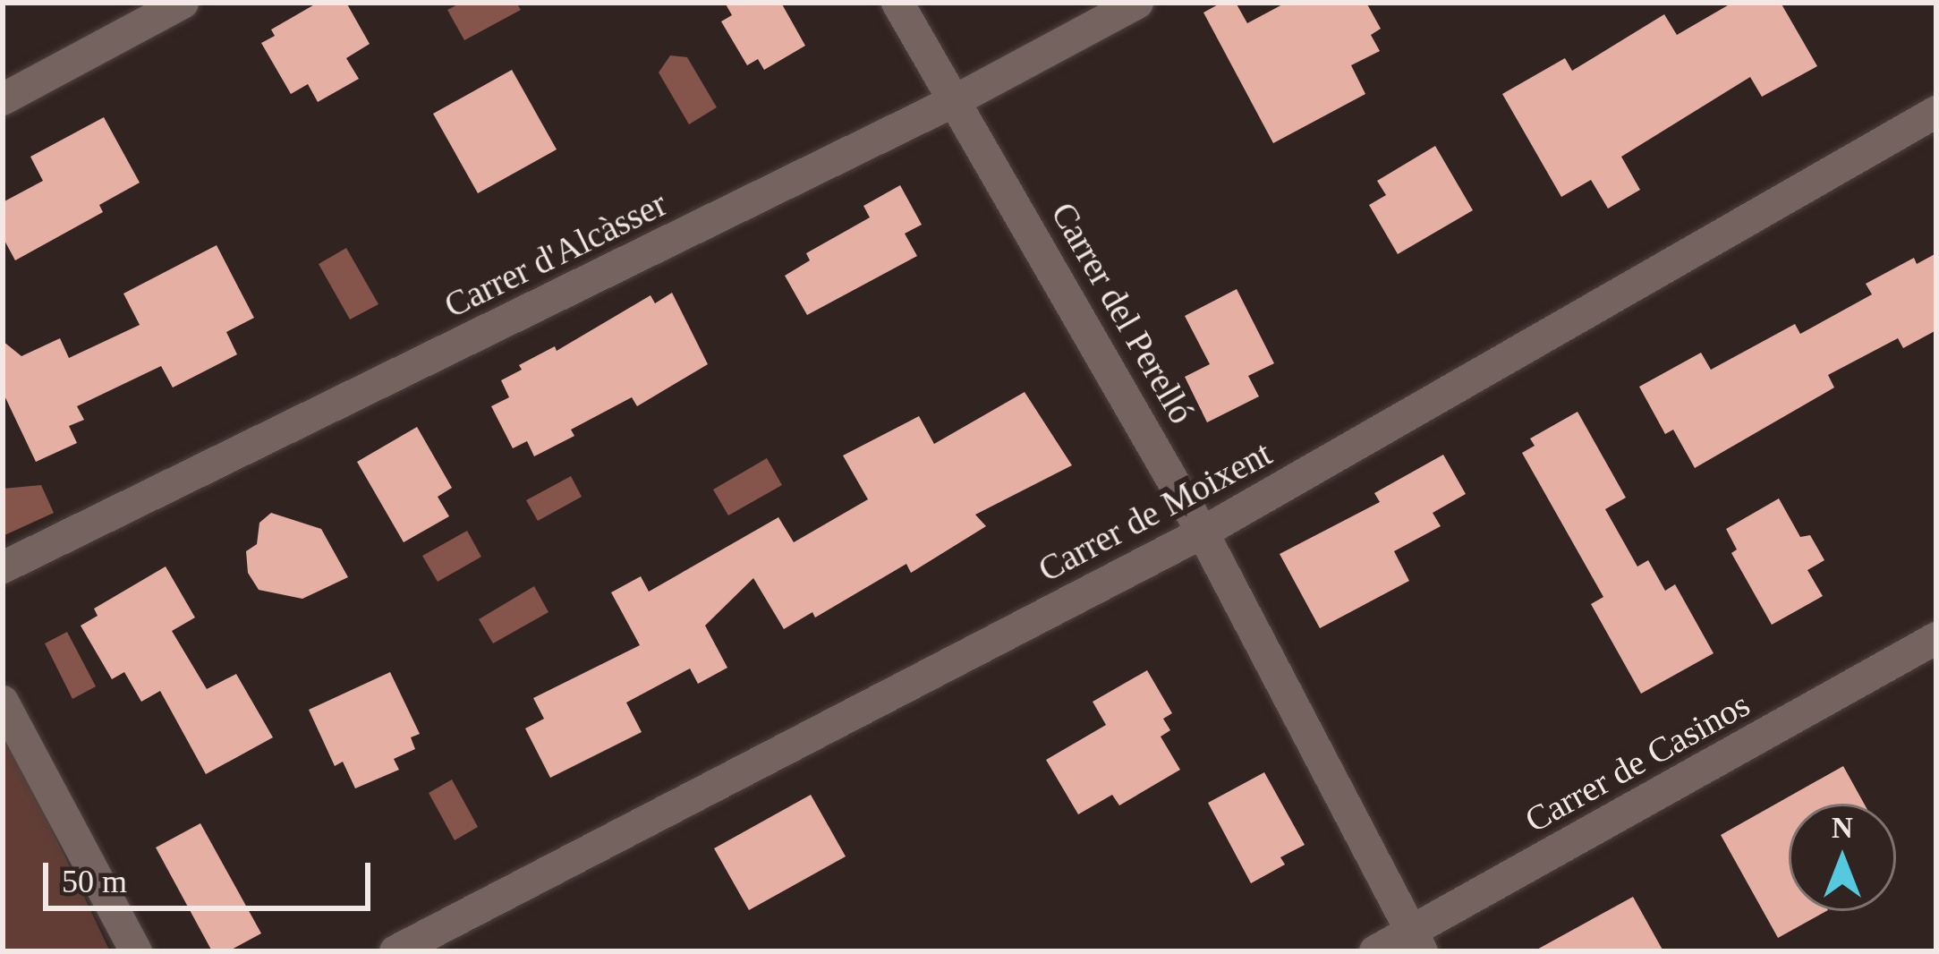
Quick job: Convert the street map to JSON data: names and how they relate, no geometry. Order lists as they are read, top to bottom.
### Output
{
  "streets": {
    "street": [
      "Carrer d'Alcàsser",
      "Carrer del Perelló",
      "Carrer de Moixent",
      "Carrer de Casinos"
    ]
  },
  "crossings": [
    ["Carrer d'Alcàsser", "Carrer del Perelló"],
    ["Carrer del Perelló", "Carrer de Moixent"],
    ["Carrer del Perelló", "Carrer de Casinos"]
  ],
  "scale_bar": "50 m",
  "north": "top"
}
